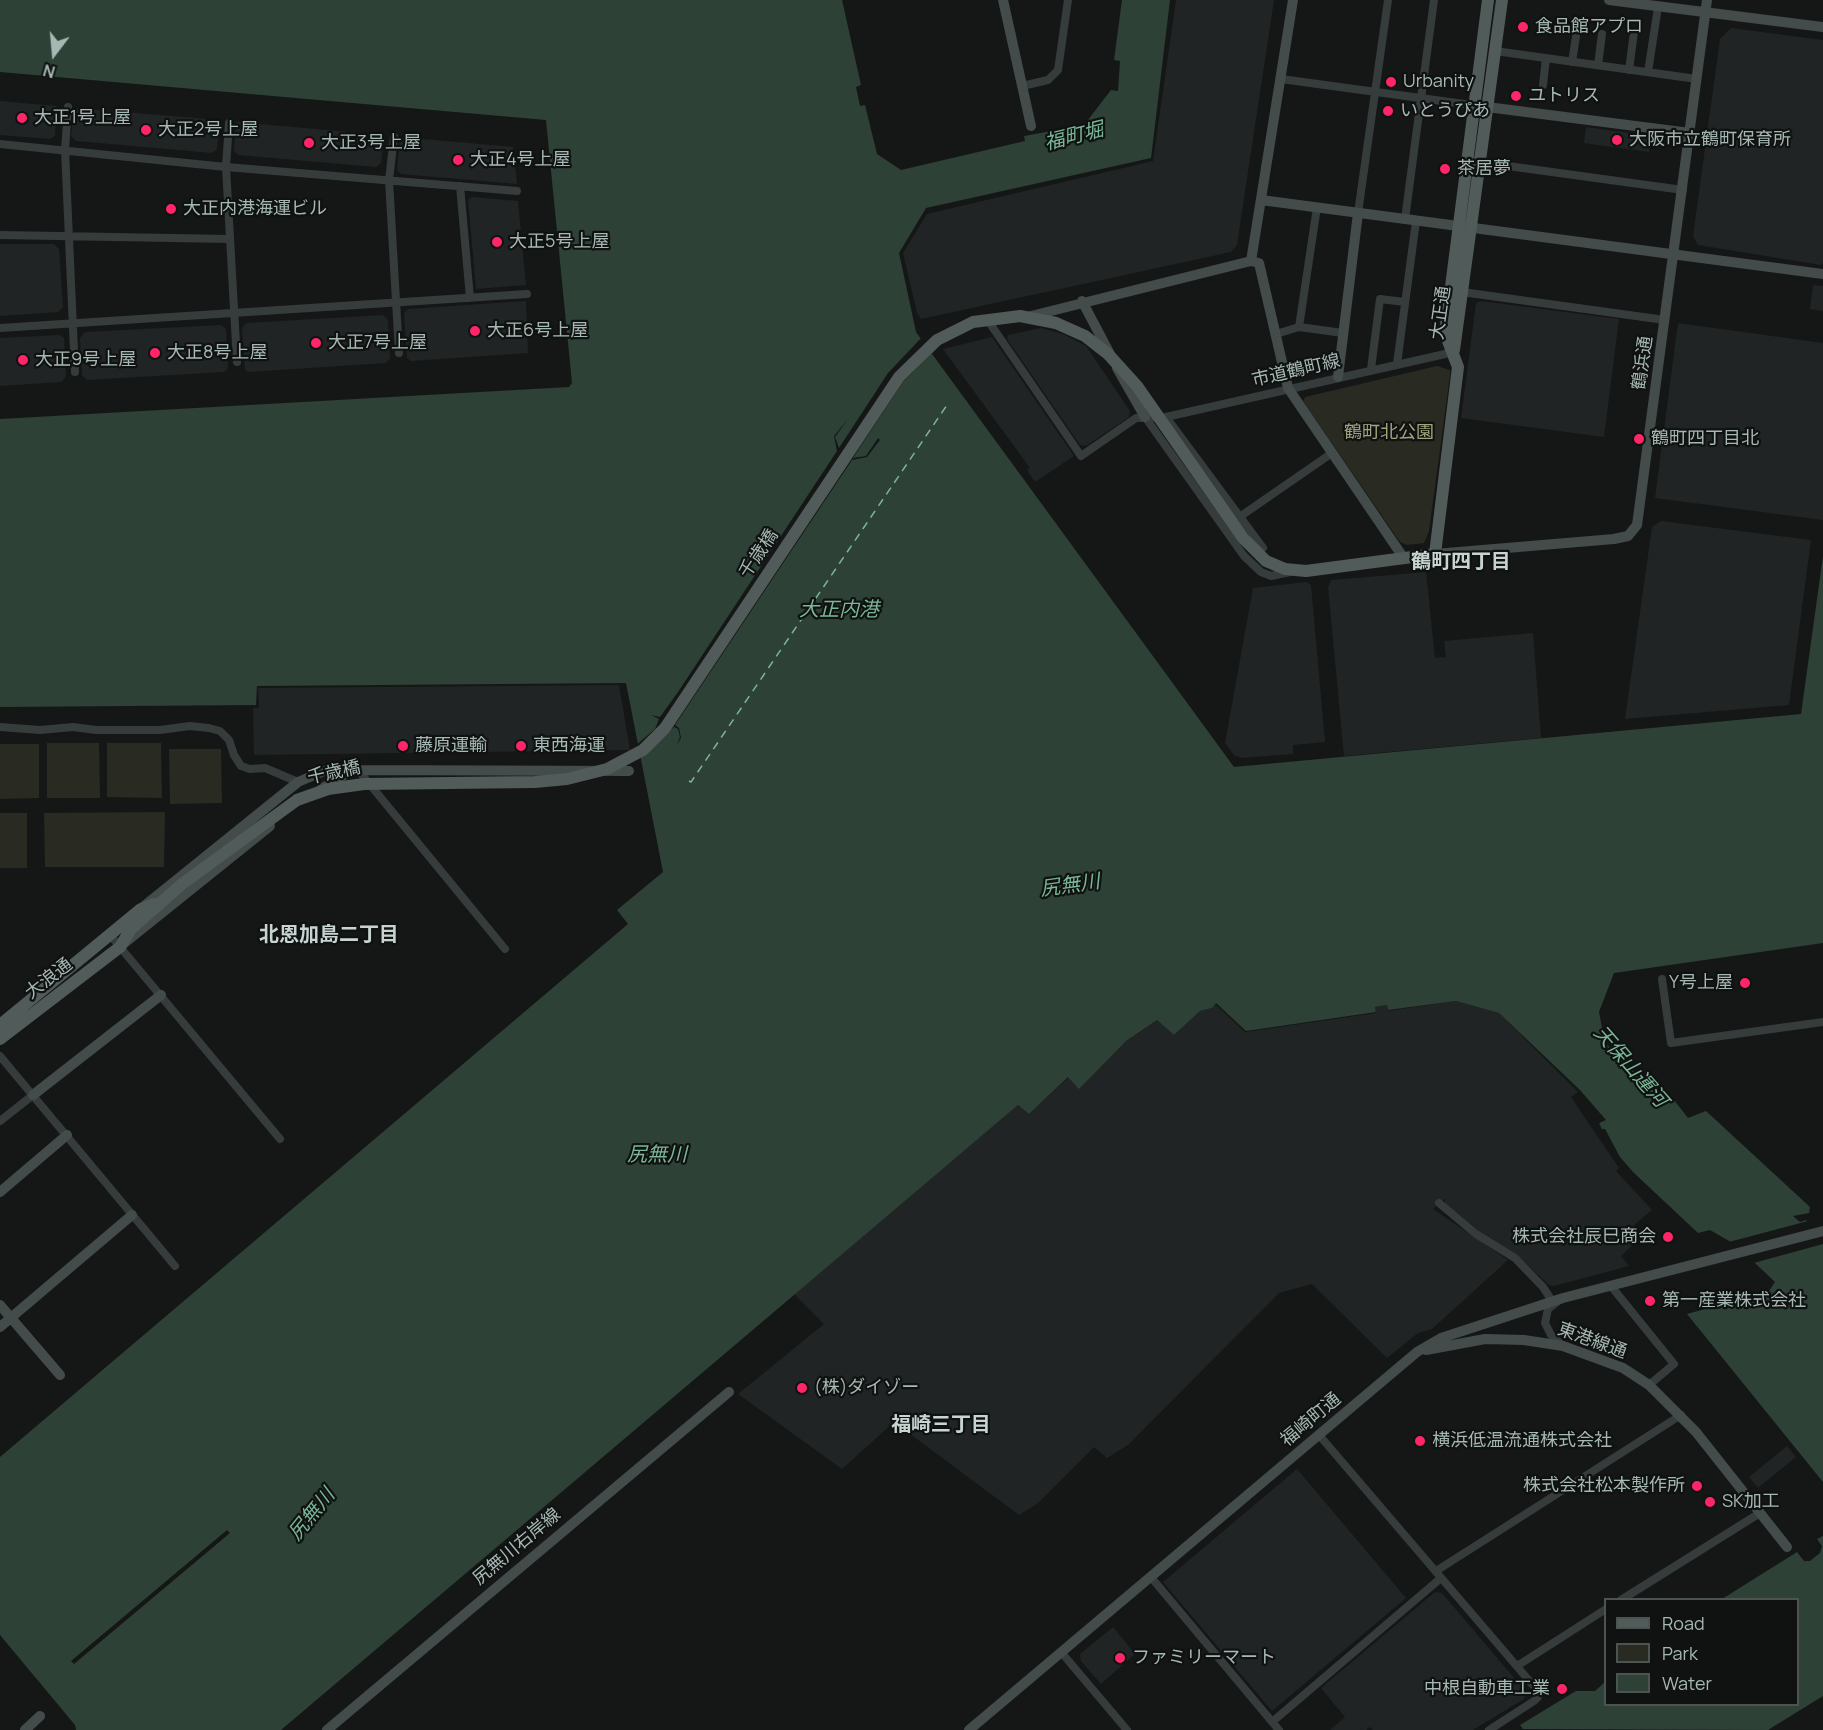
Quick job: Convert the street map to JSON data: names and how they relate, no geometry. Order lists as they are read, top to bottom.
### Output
{
  "streets": {
    "main road": ["大正通", "千歳橋", "大浪通"],
    "street": [
      "鶴浜通",
      "市道鶴町線",
      "東港線通",
      "福崎町通",
      "尻無川右岸線"
    ]
  },
  "crossings": [
    ["大正通", "市道鶴町線"],
    ["千歳橋", "大浪通"],
    ["東港線通", "福崎町通"]
  ],
  "districts": ["鶴町四丁目", "北恩加島二丁目", "福崎三丁目"],
  "water": [
    "福町堀",
    "大正内港",
    "尻無川",
    "天保山運河"
  ],
  "parks": ["鶴町北公園"],
  "places": [
    "食品館アプロ",
    "Urbanity",
    "ユトリス",
    "いとうぴあ",
    "大正1号上屋",
    "大正2号上屋",
    "大阪市立鶴町保育所",
    "大正3号上屋",
    "大正4号上屋",
    "茶居夢",
    "大正内港海運ビル",
    "大正5号上屋",
    "大正6号上屋",
    "大正7号上屋",
    "大正8号上屋",
    "大正9号上屋",
    "鶴町四丁目北",
    "藤原運輸",
    "東西海運",
    "Y号上屋",
    "株式会社辰巳商会",
    "第一産業株式会社",
    "(株)ダイゾー",
    "横浜低温流通株式会社",
    "株式会社松本製作所",
    "SK加工",
    "ファミリーマート",
    "中根自動車工業"
  ],
  "legend": ["Road", "Park", "Water"],
  "north": "bottom"
}
